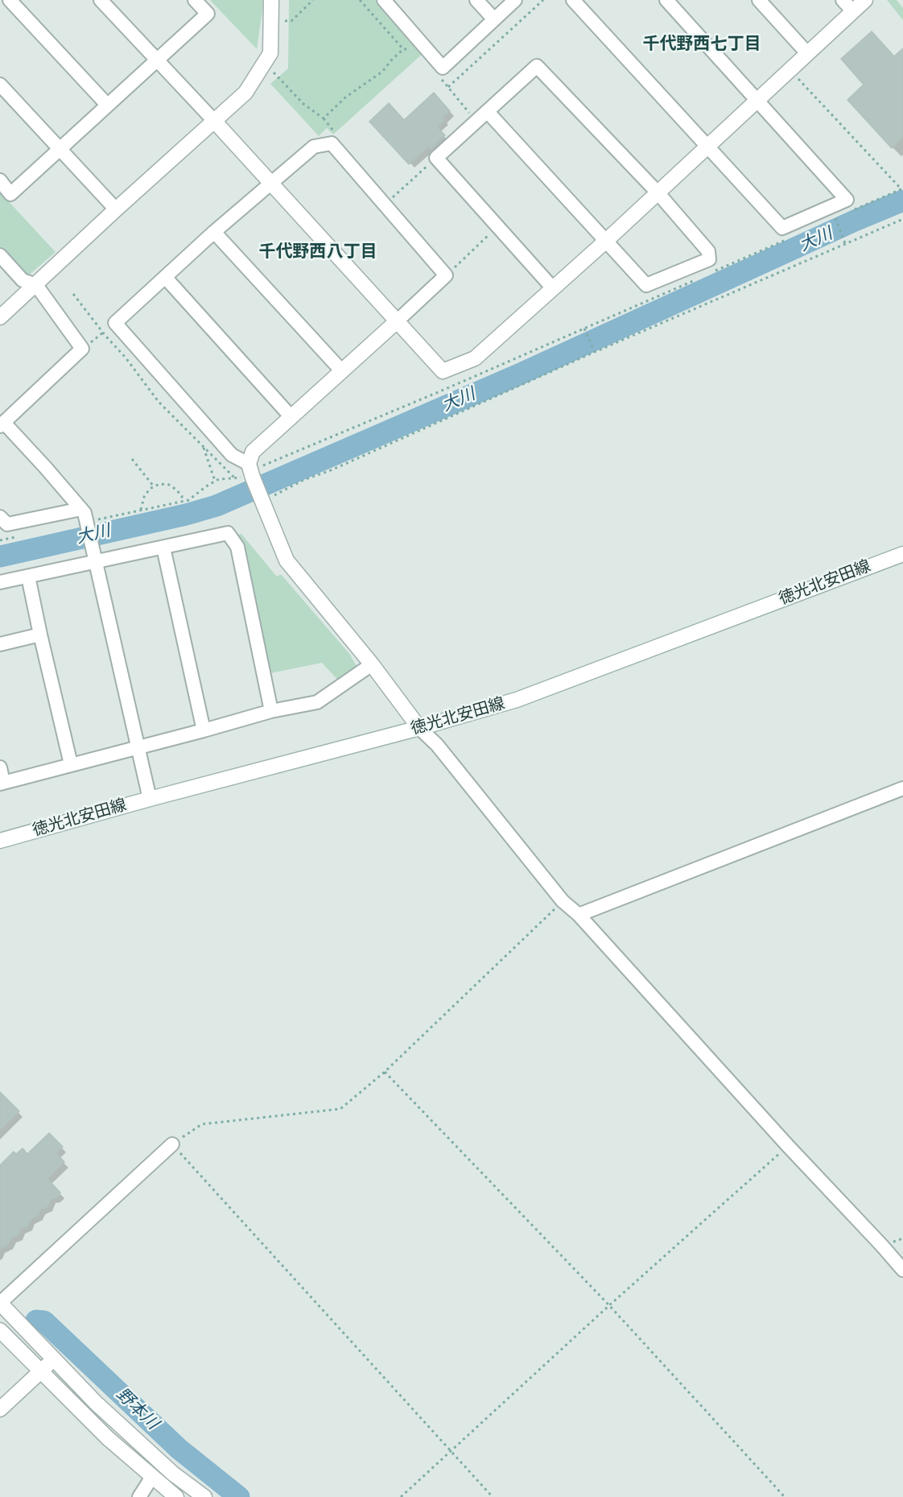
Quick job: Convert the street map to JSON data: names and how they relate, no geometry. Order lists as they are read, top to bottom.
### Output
{
  "streets": {
    "street": ["徳光北安田線"]
  },
  "districts": ["千代野西七丁目", "千代野西八丁目"],
  "water": ["大川", "野本川"]
}
